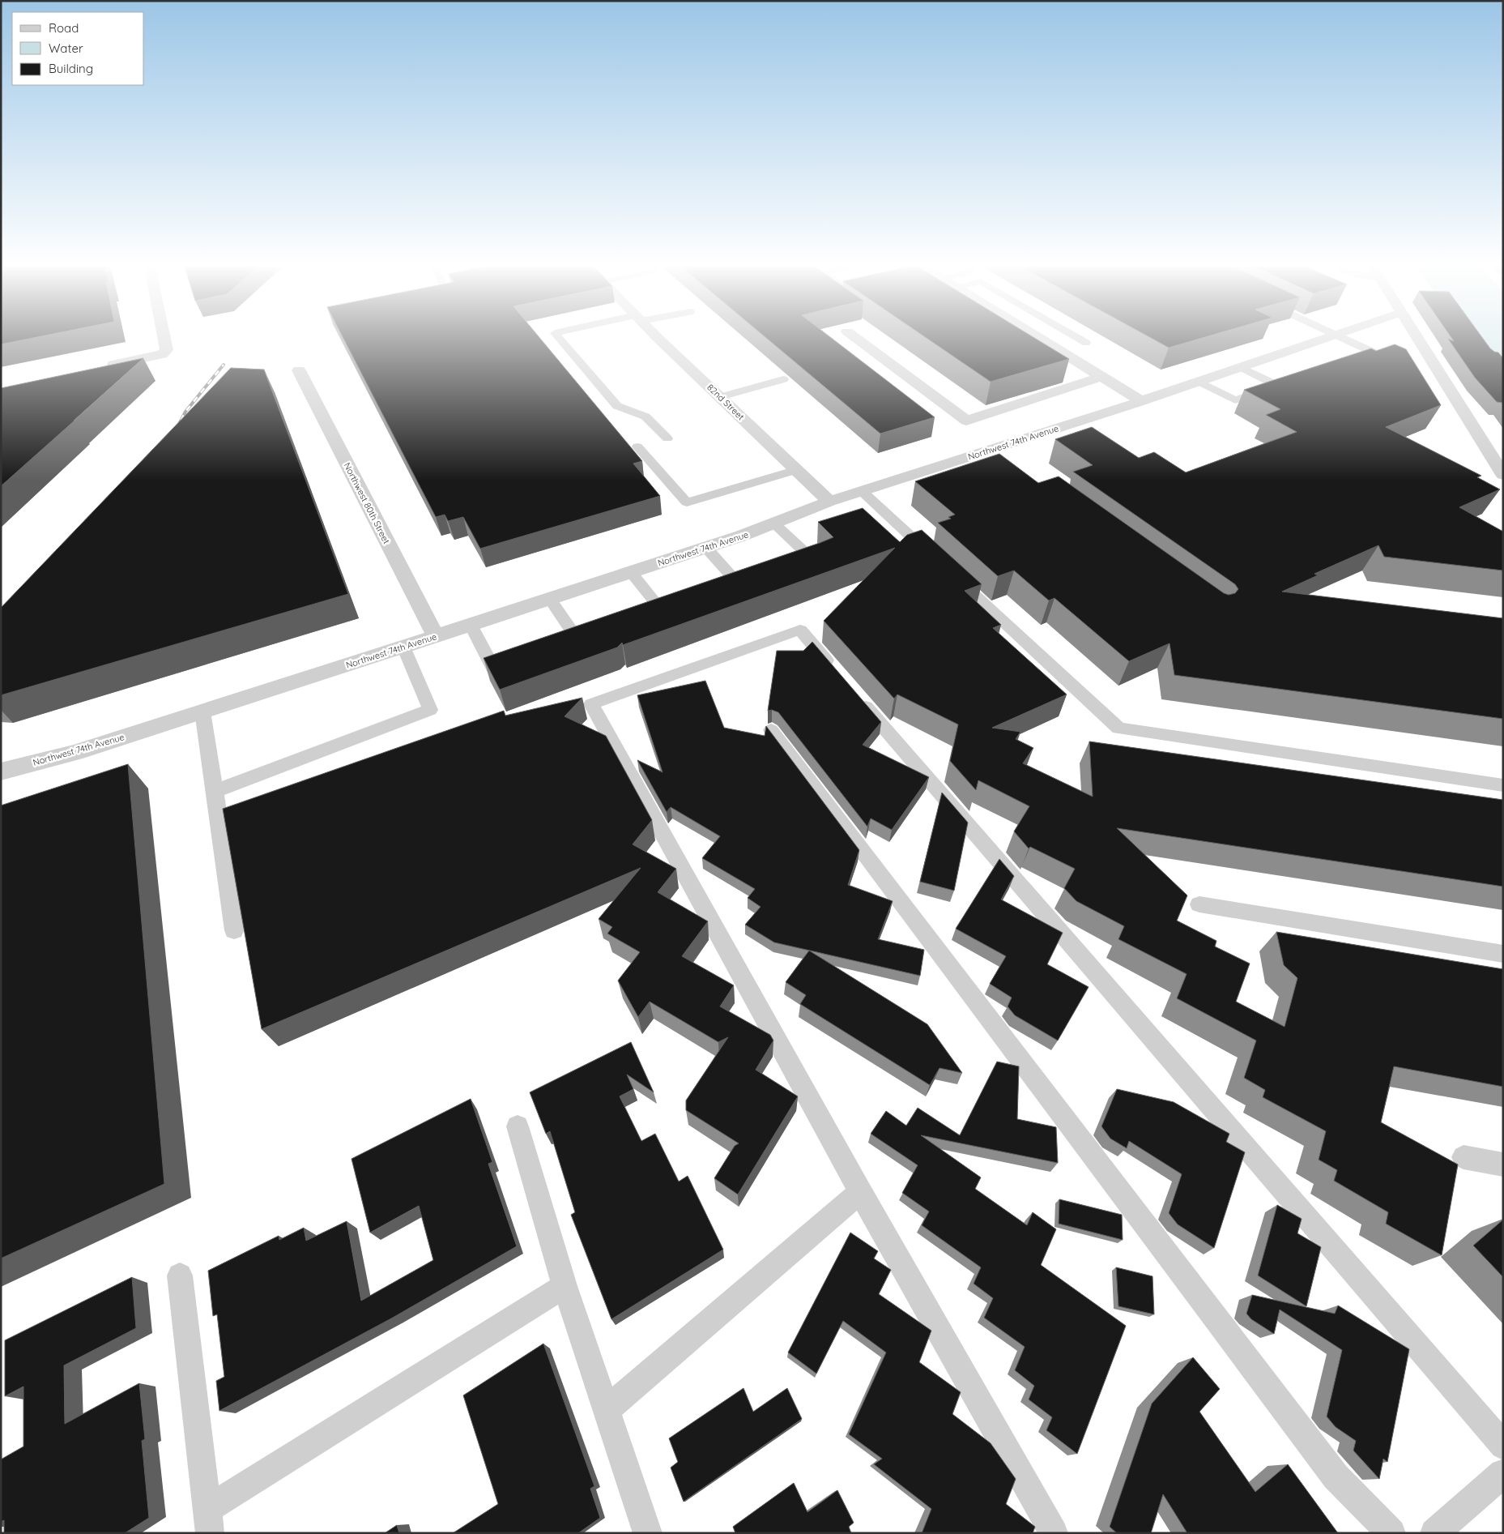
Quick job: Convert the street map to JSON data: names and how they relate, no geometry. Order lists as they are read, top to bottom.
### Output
{
  "streets": {
    "street": ["82nd Street", "Northwest 74th Avenue", "Northwest 80th Street"]
  },
  "crossings": [
    ["82nd Street", "Northwest 74th Avenue"],
    ["Northwest 74th Avenue", "Northwest 80th Street"]
  ],
  "legend": ["Road", "Water", "Building"]
}
